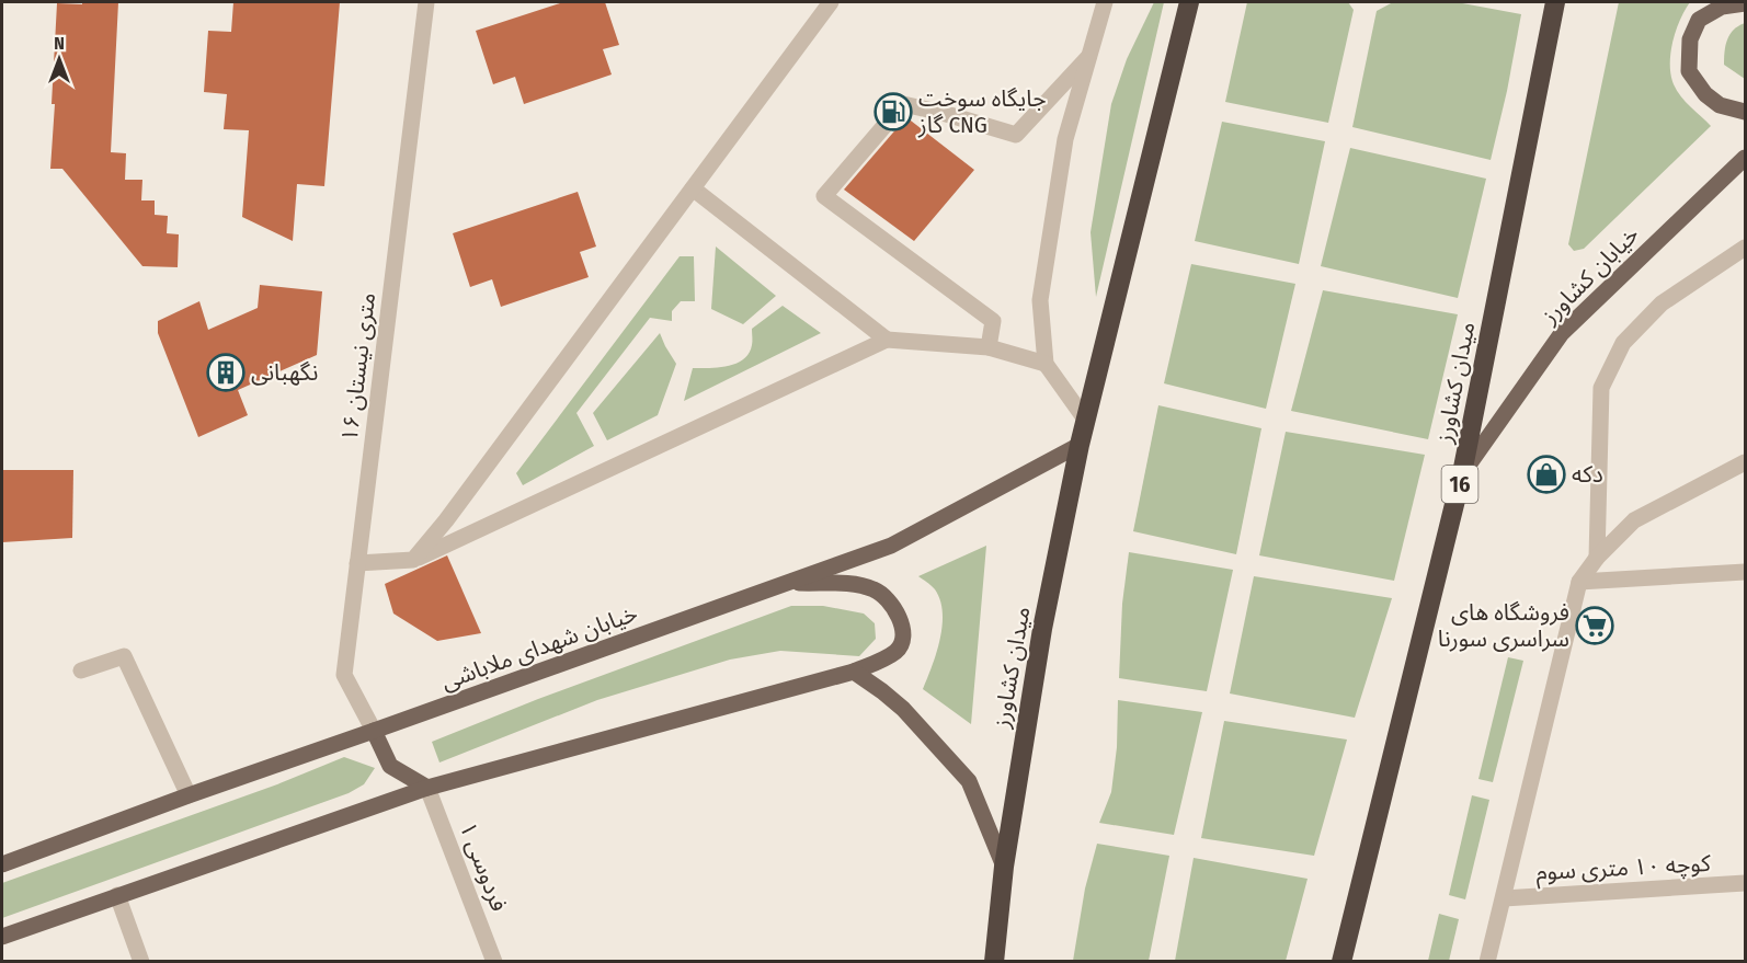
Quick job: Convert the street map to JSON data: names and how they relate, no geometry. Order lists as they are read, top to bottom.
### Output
{
  "streets": {
    "highway": ["میدان کشاورز", "16"],
    "main road": ["خیابان کشاورز", "خیابان شهدای ملاباشی"],
    "street": ["۱۶ متری نیستان", "فردوسی ۱", "کوچه ۱۰ متری سوم"]
  },
  "crossings": [
    ["خیابان کشاورز", "میدان کشاورز"],
    ["۱۶ متری نیستان", "خیابان شهدای ملاباشی"],
    ["میدان کشاورز", "خیابان شهدای ملاباشی"]
  ],
  "places": {
    "fuel station": ["جایگاه سوخت گاز CNG"],
    "building": ["نگهبانی"],
    "shop": ["دکه"],
    "supermarket": ["فروشگاه های سراسری سورنا"]
  },
  "north": "top"
}
